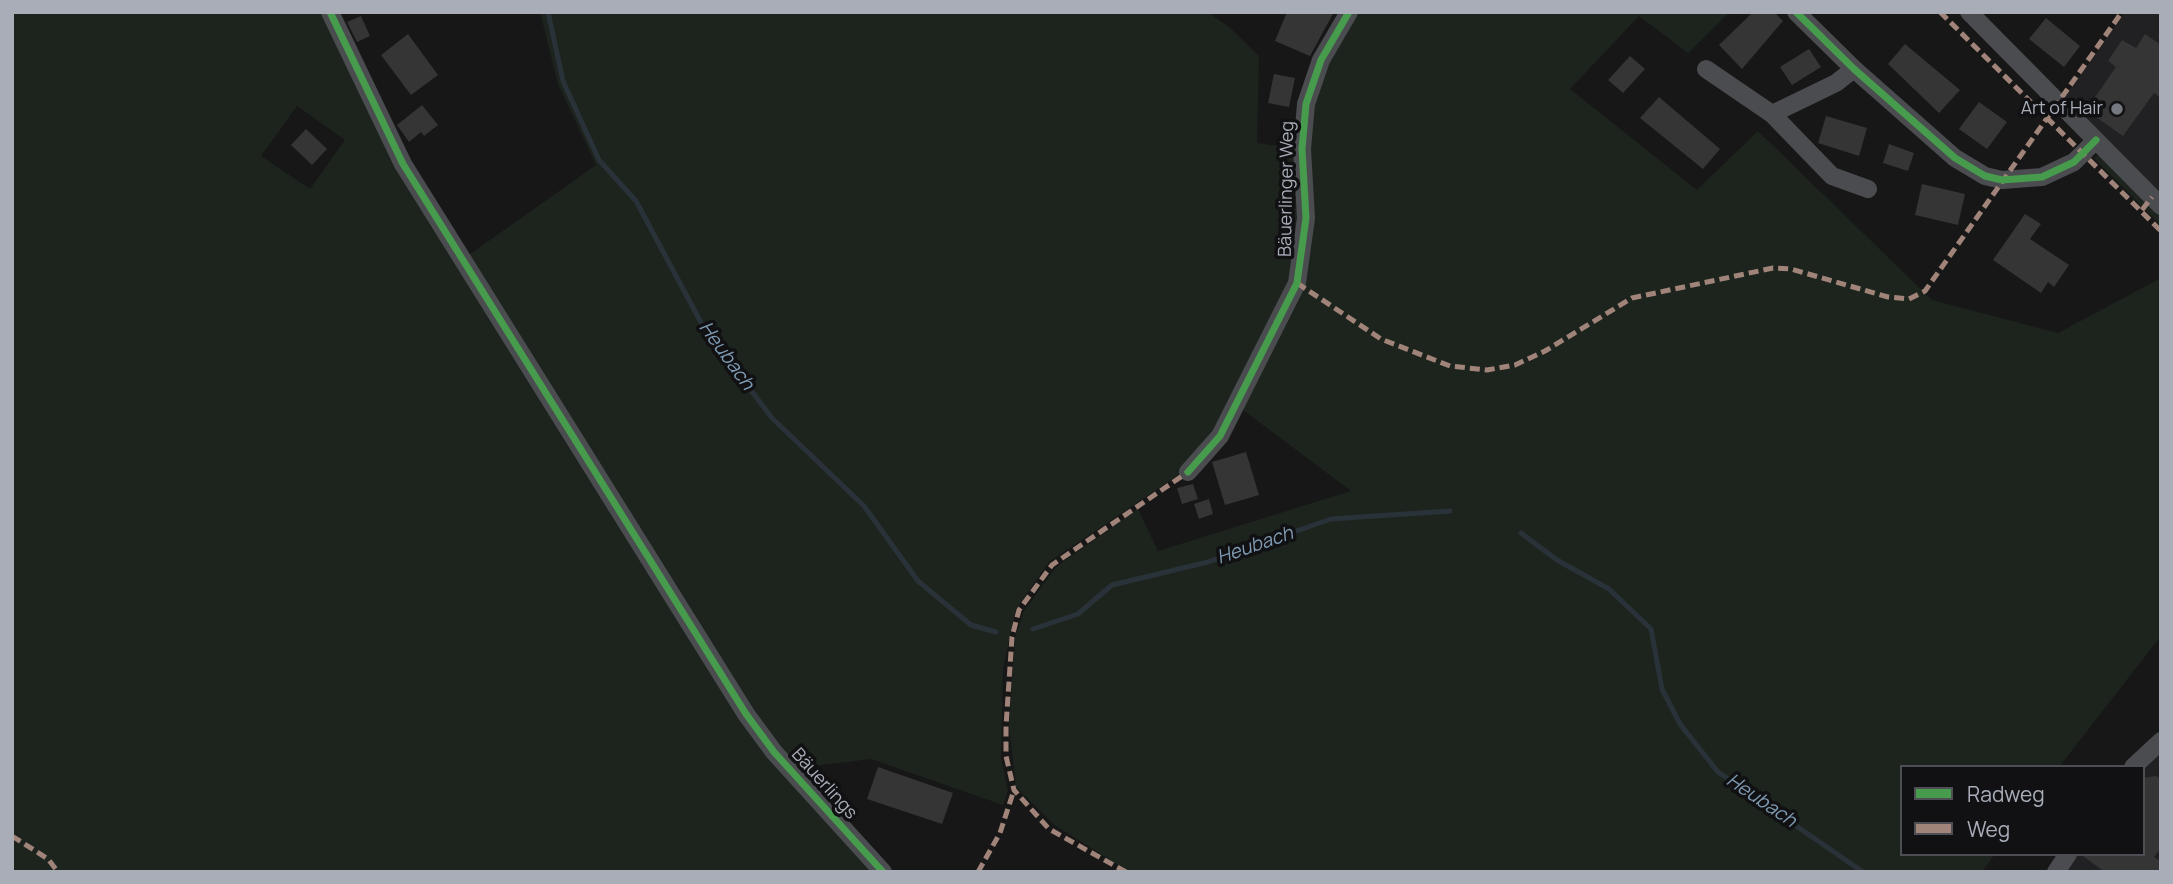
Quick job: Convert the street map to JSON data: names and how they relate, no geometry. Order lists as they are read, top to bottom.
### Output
{
  "streets": {
    "street": ["Bäuerlinger Weg", "Bäuerlings"]
  },
  "water": ["Heubach"],
  "places": ["Art of Hair"],
  "legend": ["Radweg", "Weg"]
}
